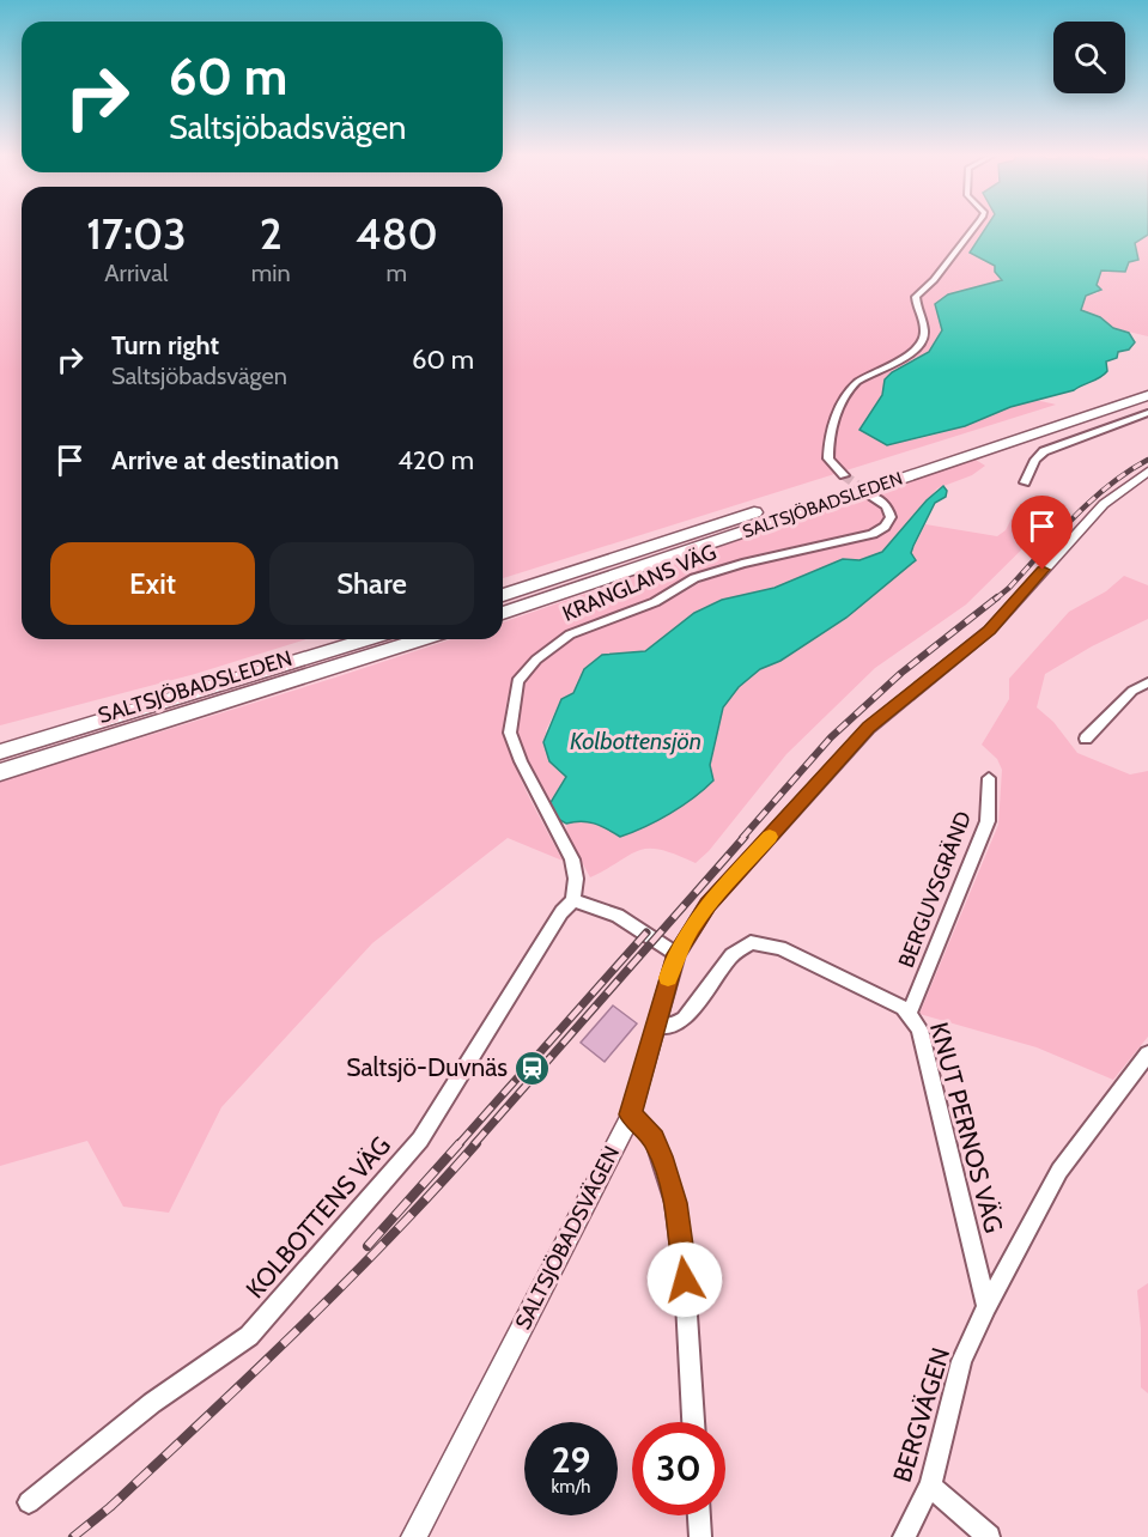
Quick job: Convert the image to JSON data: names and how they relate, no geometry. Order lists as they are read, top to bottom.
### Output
{
  "streets": {
    "highway": ["SALTSJÖBADSLEDEN"],
    "street": [
      "KRANGLANS VÄG",
      "BERGUVSGRÄND",
      "KNUT PERNOS VÄG",
      "KOLBOTTENS VÄG",
      "SALTSJÖBADSVÄGEN",
      "BERGVÄGEN"
    ]
  },
  "crossings": [
    ["KRANGLANS VÄG", "KOLBOTTENS VÄG"],
    ["BERGUVSGRÄND", "KNUT PERNOS VÄG"],
    ["KNUT PERNOS VÄG", "SALTSJÖBADSVÄGEN"],
    ["KNUT PERNOS VÄG", "BERGVÄGEN"]
  ],
  "water": ["Kolbottensjön"],
  "places": {
    "station": ["Saltsjö-Duvnäs"]
  },
  "page": {
    "turn": ["60 m", "Saltsjöbadsvägen"],
    "eta": [
      "17:03",
      "Arrival",
      "2",
      "min",
      "480",
      "m"
    ],
    "list": [
      {
        "name": "Turn right",
        "note": "Saltsjöbadsvägen",
        "value": "60 m"
      },
      {
        "name": "Arrive at destination",
        "value": "420 m"
      }
    ],
    "buttons": ["Exit", "Share"],
    "speed": "29 km/h",
    "limit": "30"
  }
}
